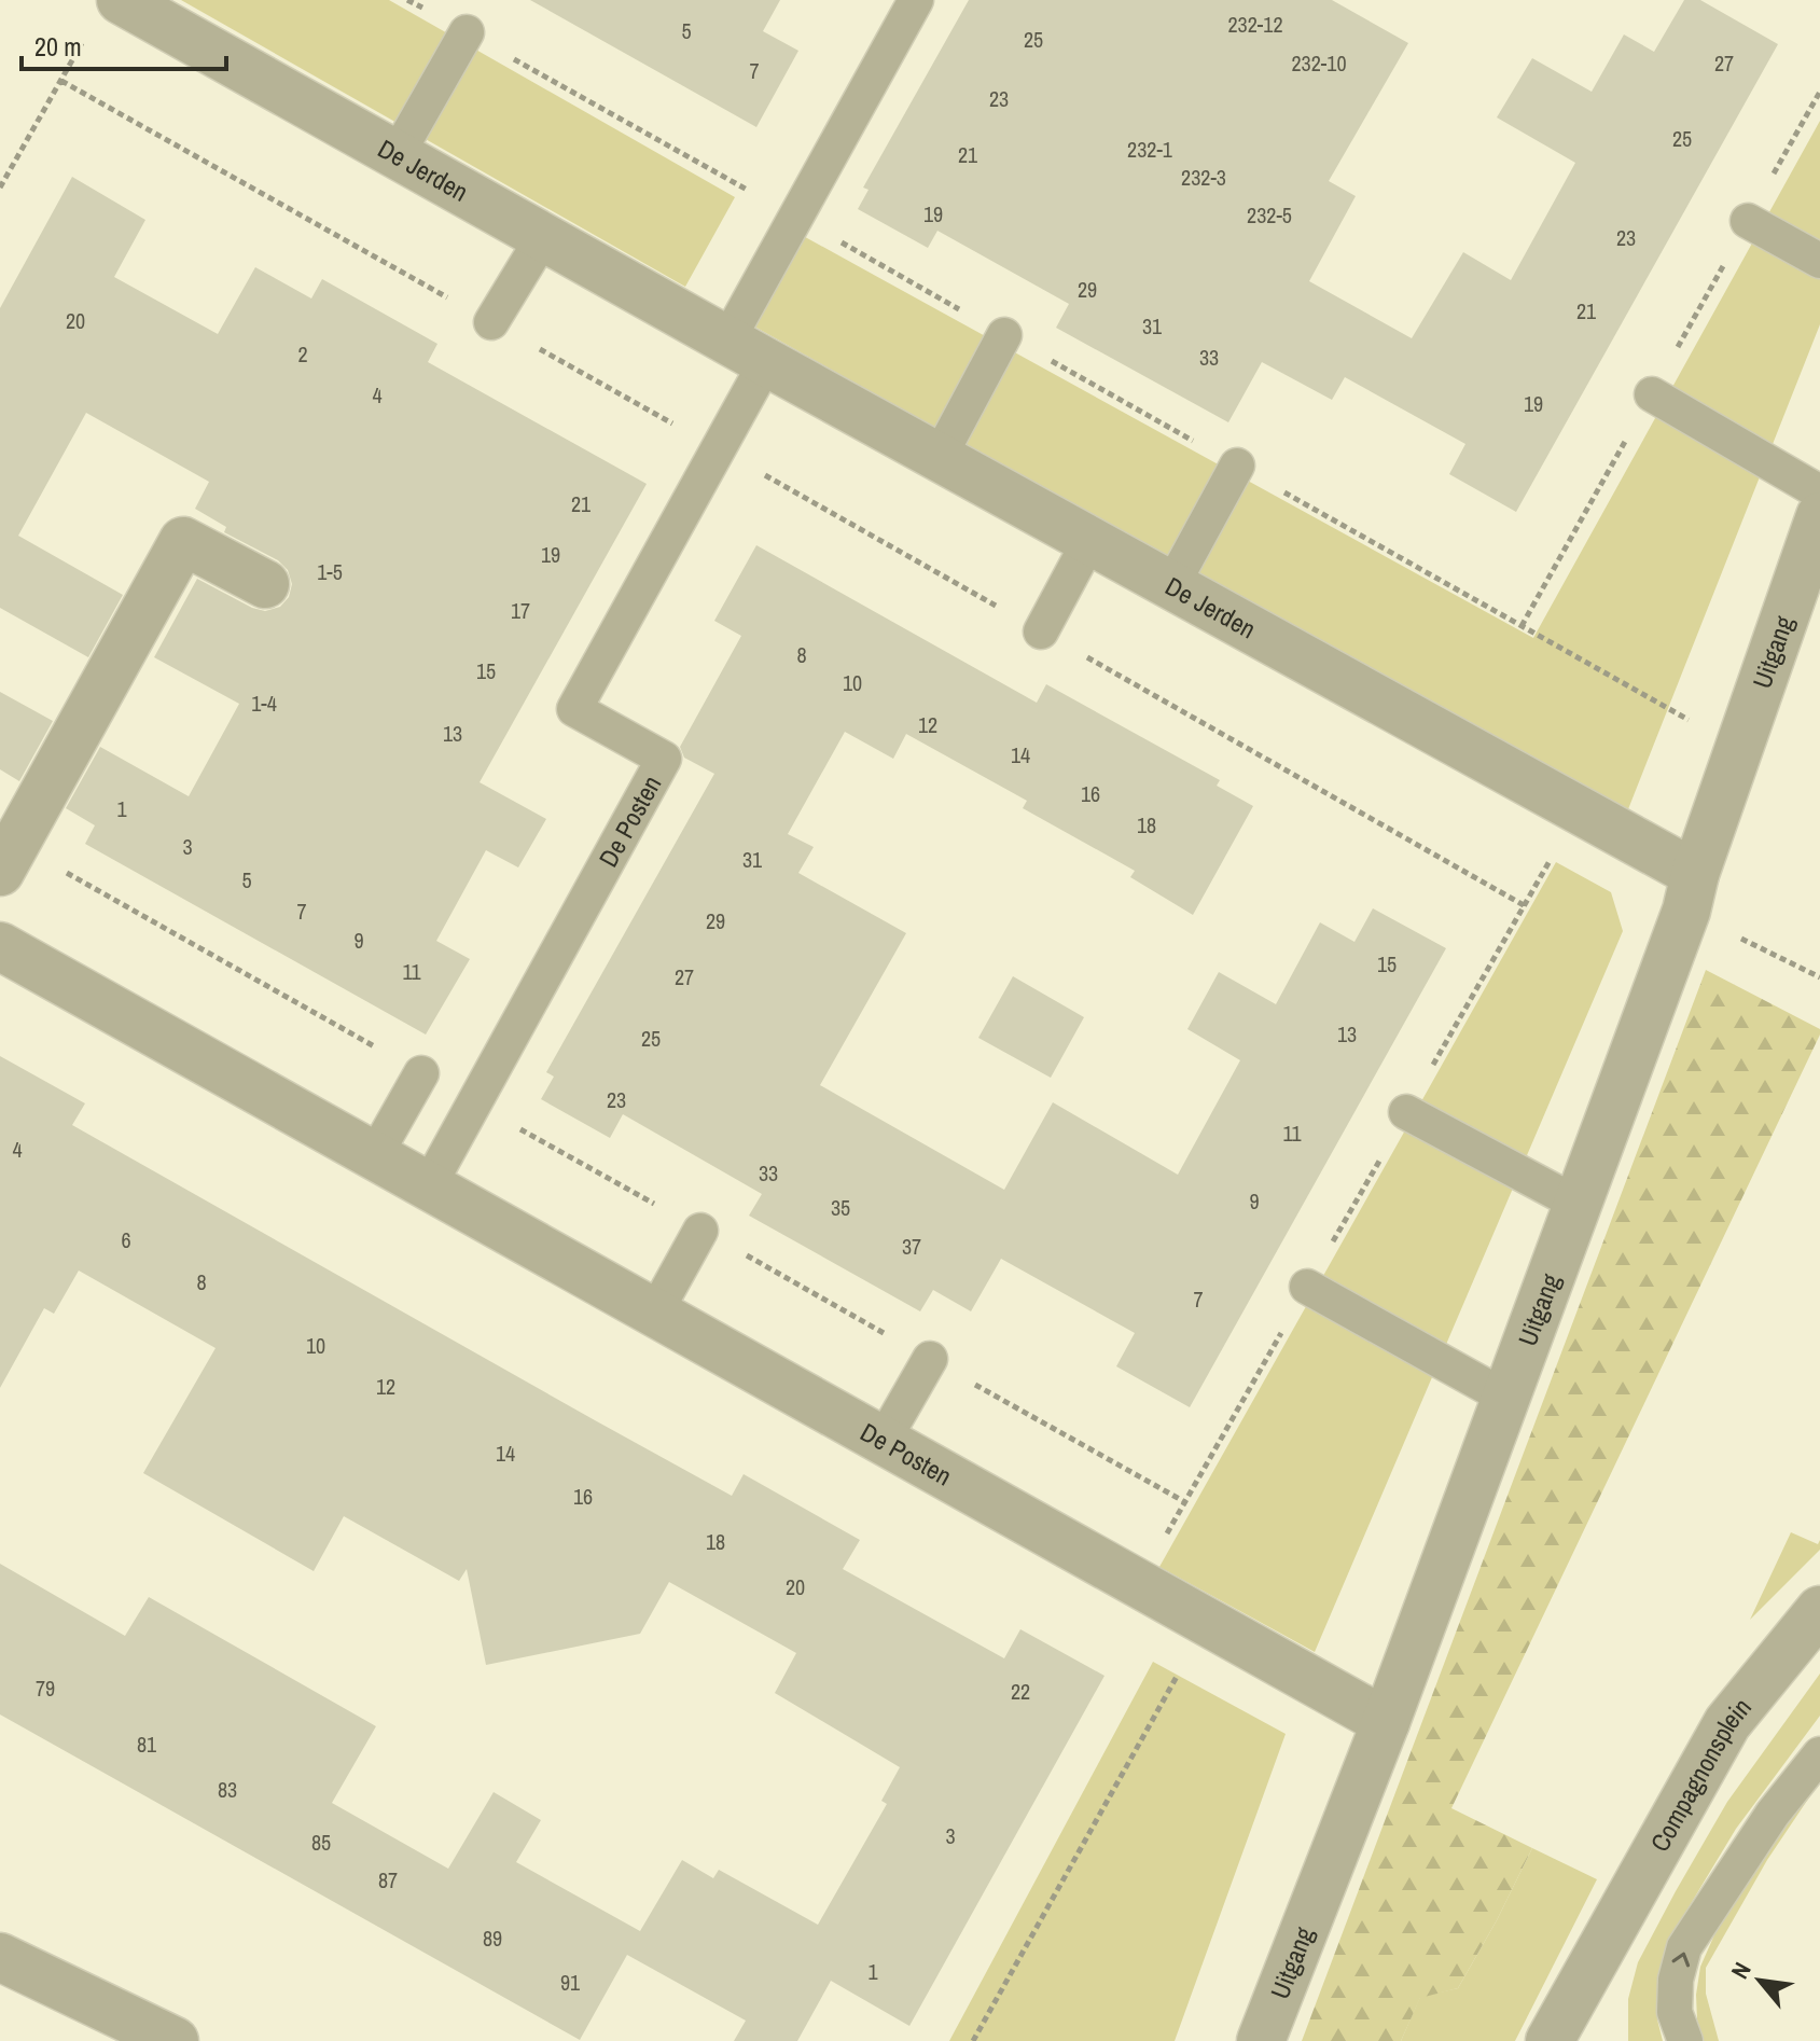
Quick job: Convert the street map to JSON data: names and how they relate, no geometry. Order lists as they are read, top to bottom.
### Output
{
  "streets": {
    "street": [
      "De Jerden",
      "Uitgang",
      "De Posten",
      "Compagnonsplein"
    ]
  },
  "crossings": [
    ["De Jerden", "Uitgang"],
    ["De Jerden", "De Posten"],
    ["Uitgang", "De Posten"]
  ],
  "house_numbers": [
    "232-12",
    "5",
    "25",
    "232-10",
    "27",
    "7",
    "23",
    "25",
    "232-1",
    "21",
    "232-3",
    "19",
    "232-5",
    "23",
    "29",
    "21",
    "20",
    "31",
    "2",
    "33",
    "4",
    "19",
    "21",
    "19",
    "1-5",
    "17",
    "8",
    "15",
    "10",
    "1-4",
    "12",
    "13",
    "14",
    "16",
    "1",
    "18",
    "3",
    "31",
    "5",
    "7",
    "29",
    "9",
    "15",
    "11",
    "27",
    "13",
    "25",
    "23",
    "11",
    "4",
    "33",
    "9",
    "35",
    "6",
    "37",
    "8",
    "7",
    "10",
    "12",
    "14",
    "16",
    "18",
    "20",
    "79",
    "22",
    "81",
    "83",
    "3",
    "85",
    "87",
    "89",
    "1",
    "91"
  ],
  "scale_bar": "20 m",
  "north": "top left"
}
